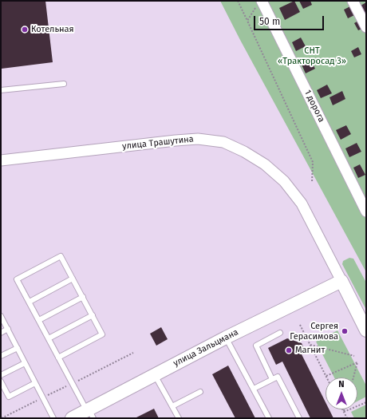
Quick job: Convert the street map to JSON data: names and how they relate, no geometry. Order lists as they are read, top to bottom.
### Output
{
  "streets": {
    "street": ["1 дорога", "улица Трашутина", "улица Зальцмана"]
  },
  "crossings": [
    ["улица Трашутина", "улица Зальцмана"]
  ],
  "parks": ["СНТ «Тракторосад 3»"],
  "places": ["Котельная", "Сергея Герасимова", "Магнит"],
  "scale_bar": "50 m",
  "north": "top"
}
